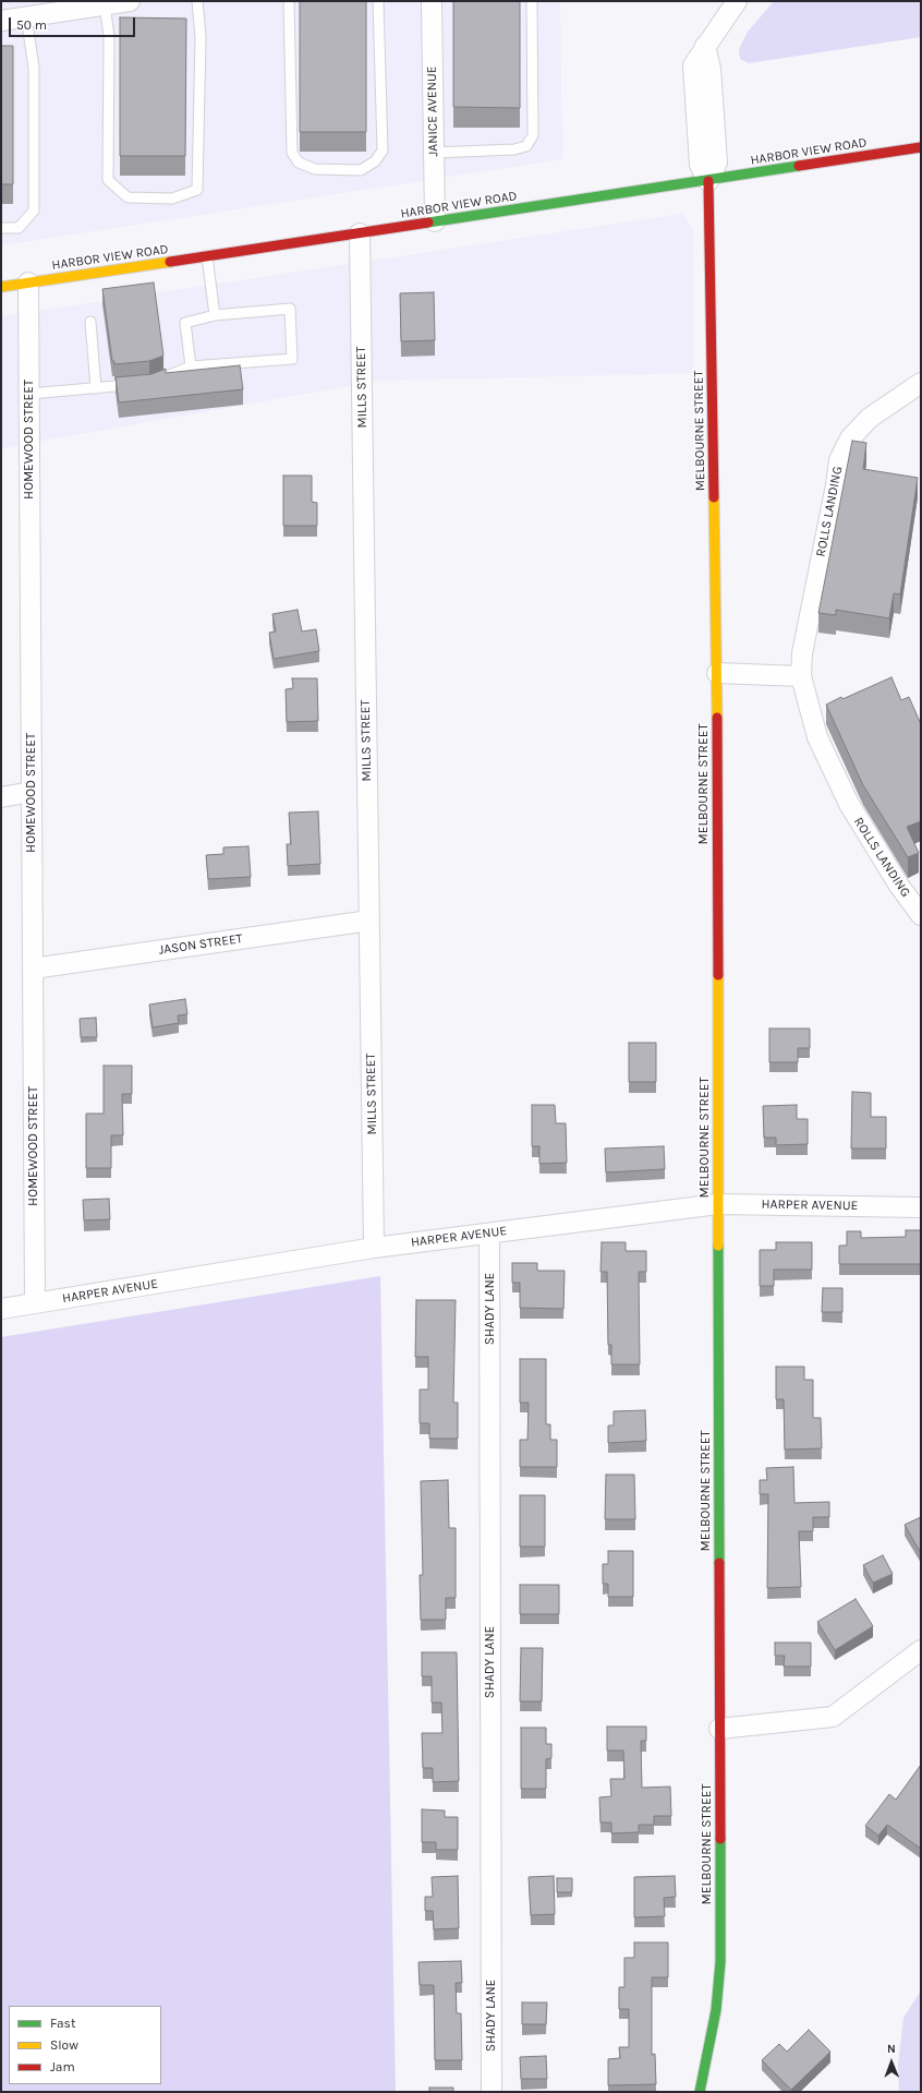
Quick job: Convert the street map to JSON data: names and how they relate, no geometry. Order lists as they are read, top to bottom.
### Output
{
  "streets": {
    "street": [
      "JANICE AVENUE",
      "HARBOR VIEW ROAD",
      "MILLS STREET",
      "MELBOURNE STREET",
      "HOMEWOOD STREET",
      "ROLLS LANDING",
      "JASON STREET",
      "HARPER AVENUE",
      "SHADY LANE"
    ]
  },
  "crossings": [
    ["JANICE AVENUE", "HARBOR VIEW ROAD"],
    ["HARBOR VIEW ROAD", "MILLS STREET"],
    ["HARBOR VIEW ROAD", "MELBOURNE STREET"],
    ["HARBOR VIEW ROAD", "HOMEWOOD STREET"],
    ["MILLS STREET", "JASON STREET"],
    ["MILLS STREET", "HARPER AVENUE"],
    ["MELBOURNE STREET", "HARPER AVENUE"],
    ["HOMEWOOD STREET", "JASON STREET"],
    ["HOMEWOOD STREET", "HARPER AVENUE"],
    ["HARPER AVENUE", "SHADY LANE"]
  ],
  "legend": ["Fast", "Slow", "Jam"],
  "scale_bar": "50 m",
  "north": "top"
}
